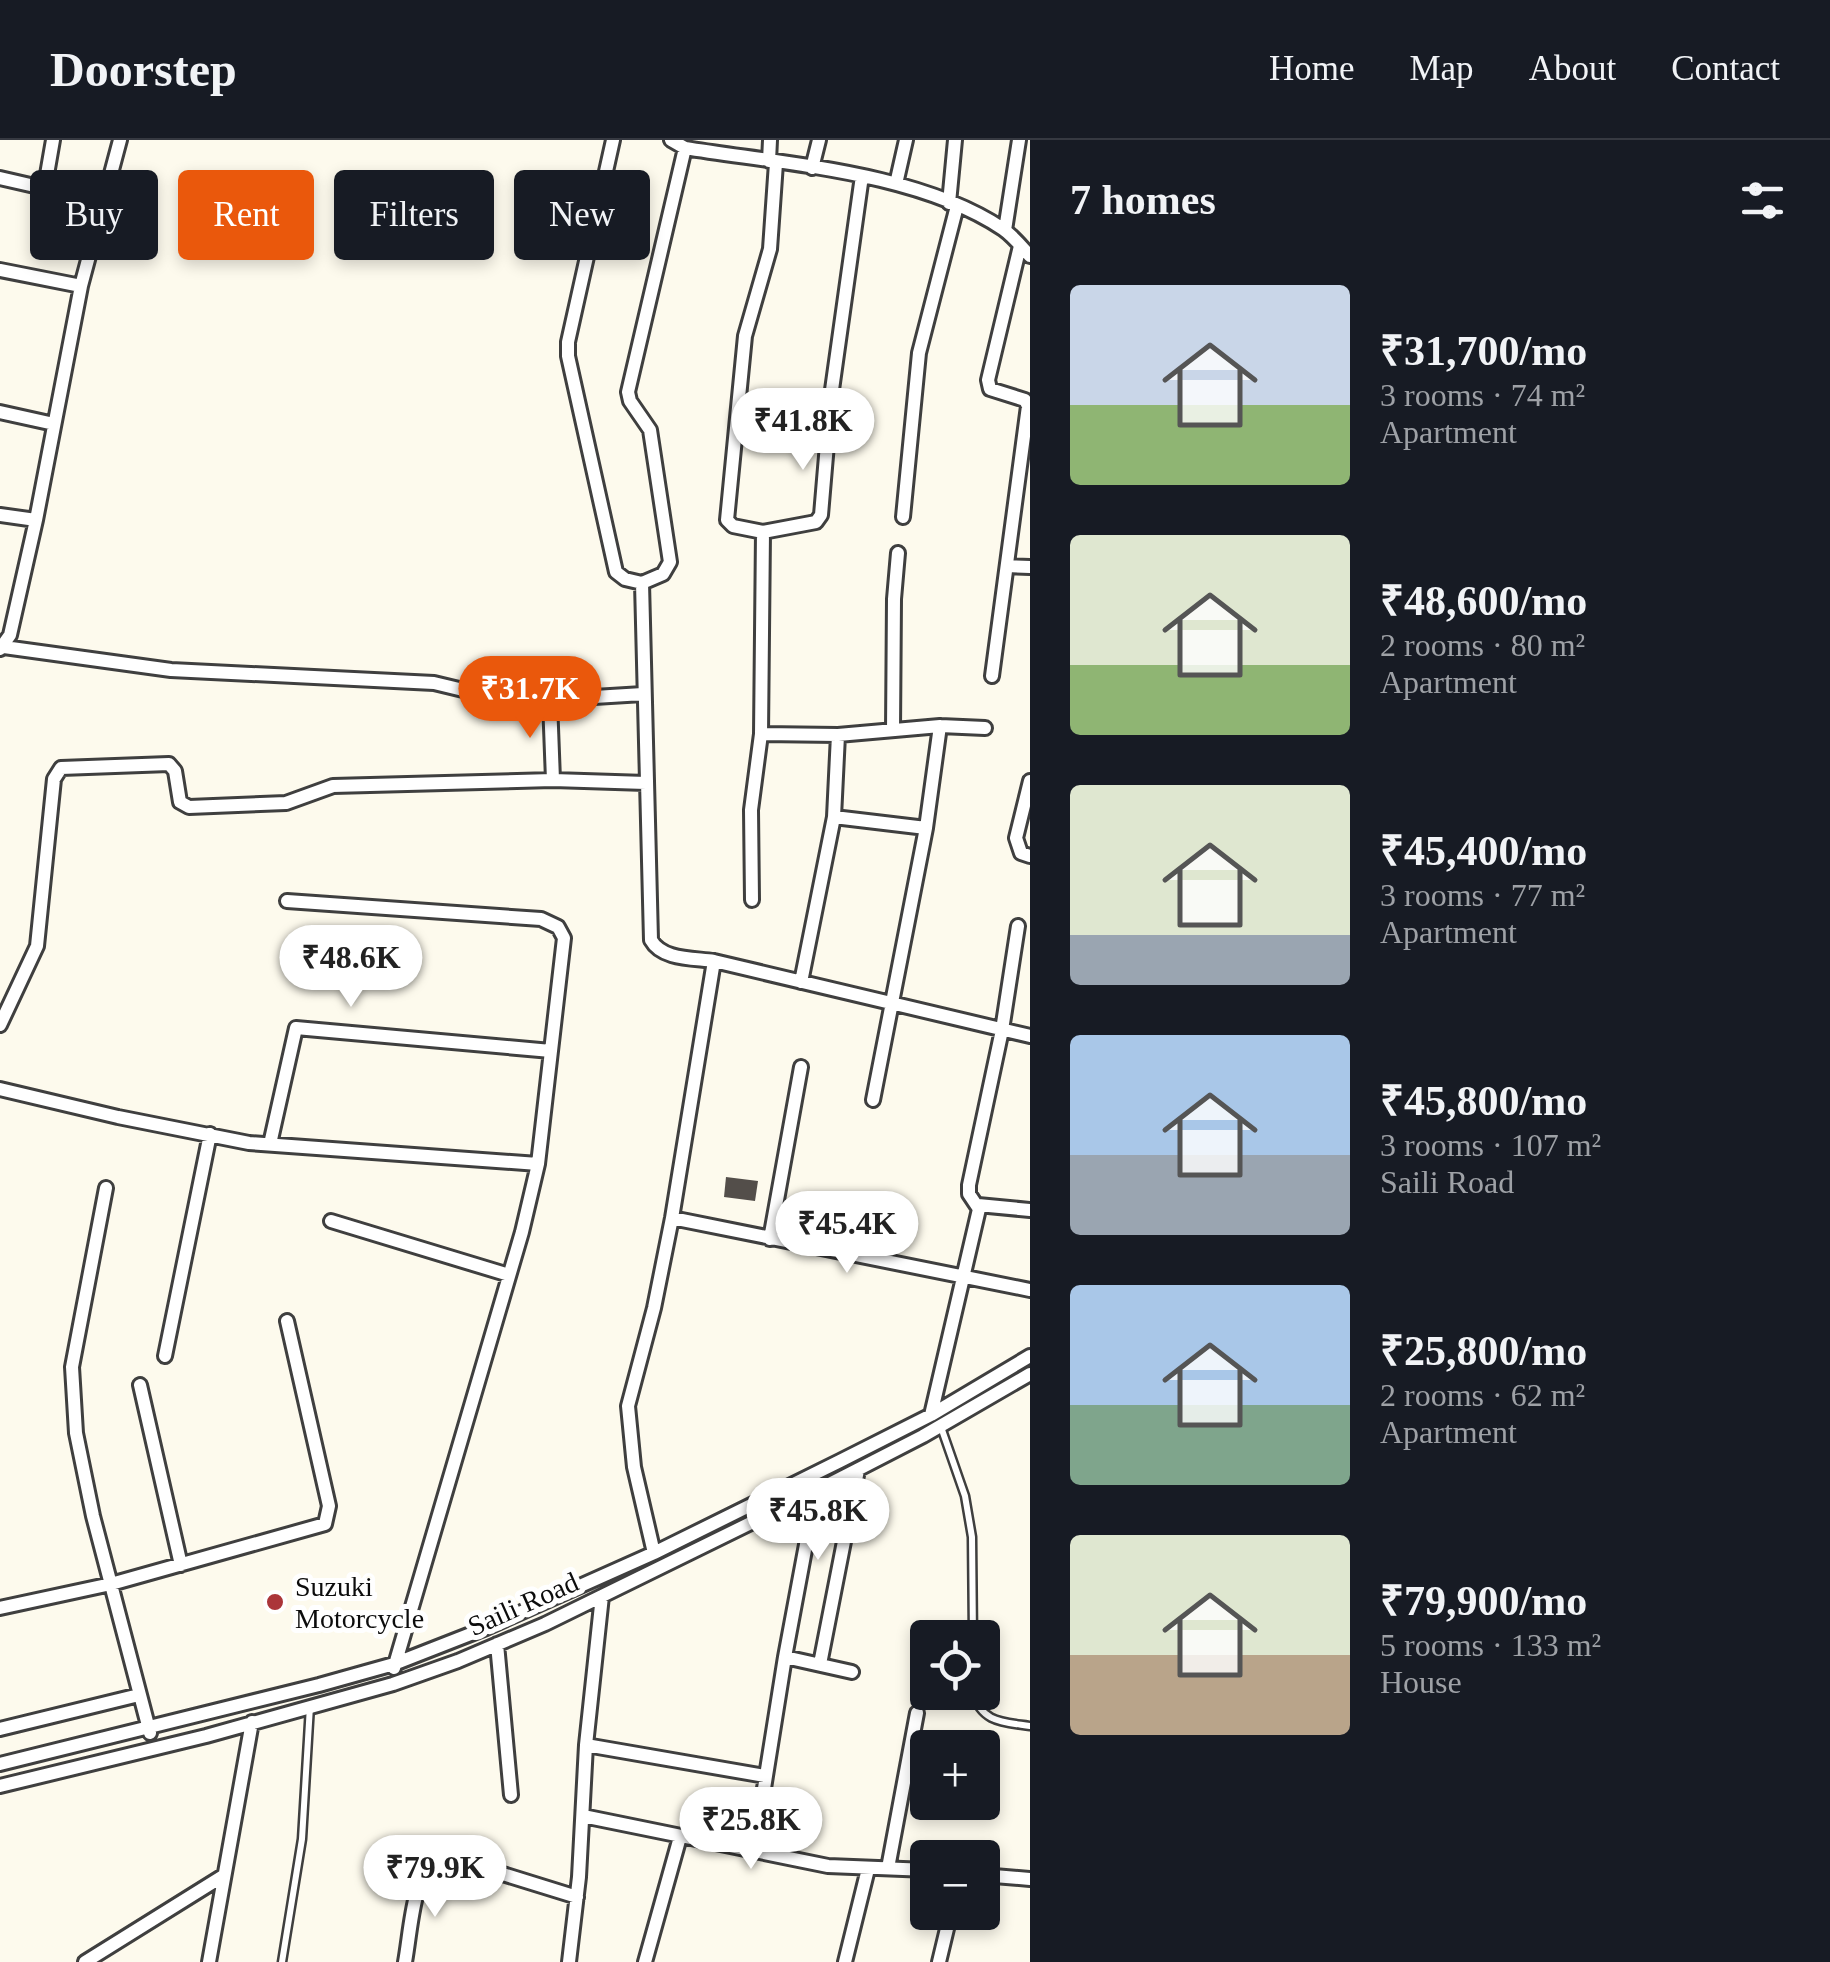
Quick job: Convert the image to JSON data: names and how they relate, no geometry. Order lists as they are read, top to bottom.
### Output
{
  "streets": {
    "street": ["Saili Road"]
  },
  "places": ["Suzuki Motorcycle"],
  "page": {
    "header": "Doorstep",
    "nav": [
      "Home",
      "Map",
      "About",
      "Contact"
    ],
    "heading": "7 homes",
    "chip": [
      "Buy",
      "Rent",
      "Filters",
      "New"
    ],
    "list": [
      {
        "name": "₹31,700/mo",
        "note": "3 rooms · 74 m² · Apartment"
      },
      {
        "name": "₹48,600/mo",
        "note": "2 rooms · 80 m² · Apartment"
      },
      {
        "name": "₹45,400/mo",
        "note": "3 rooms · 77 m² · Apartment"
      },
      {
        "name": "₹45,800/mo",
        "note": "3 rooms · 107 m² · Saili Road"
      },
      {
        "name": "₹25,800/mo",
        "note": "2 rooms · 62 m² · Apartment"
      },
      {
        "name": "₹79,900/mo",
        "note": "5 rooms · 133 m² · House"
      }
    ],
    "price": [
      "₹41.8K",
      "₹31.7K",
      "₹48.6K",
      "₹45.4K",
      "₹45.8K",
      "₹25.8K",
      "₹79.9K"
    ],
    "map_buttons": ["+", "−"]
  }
}
